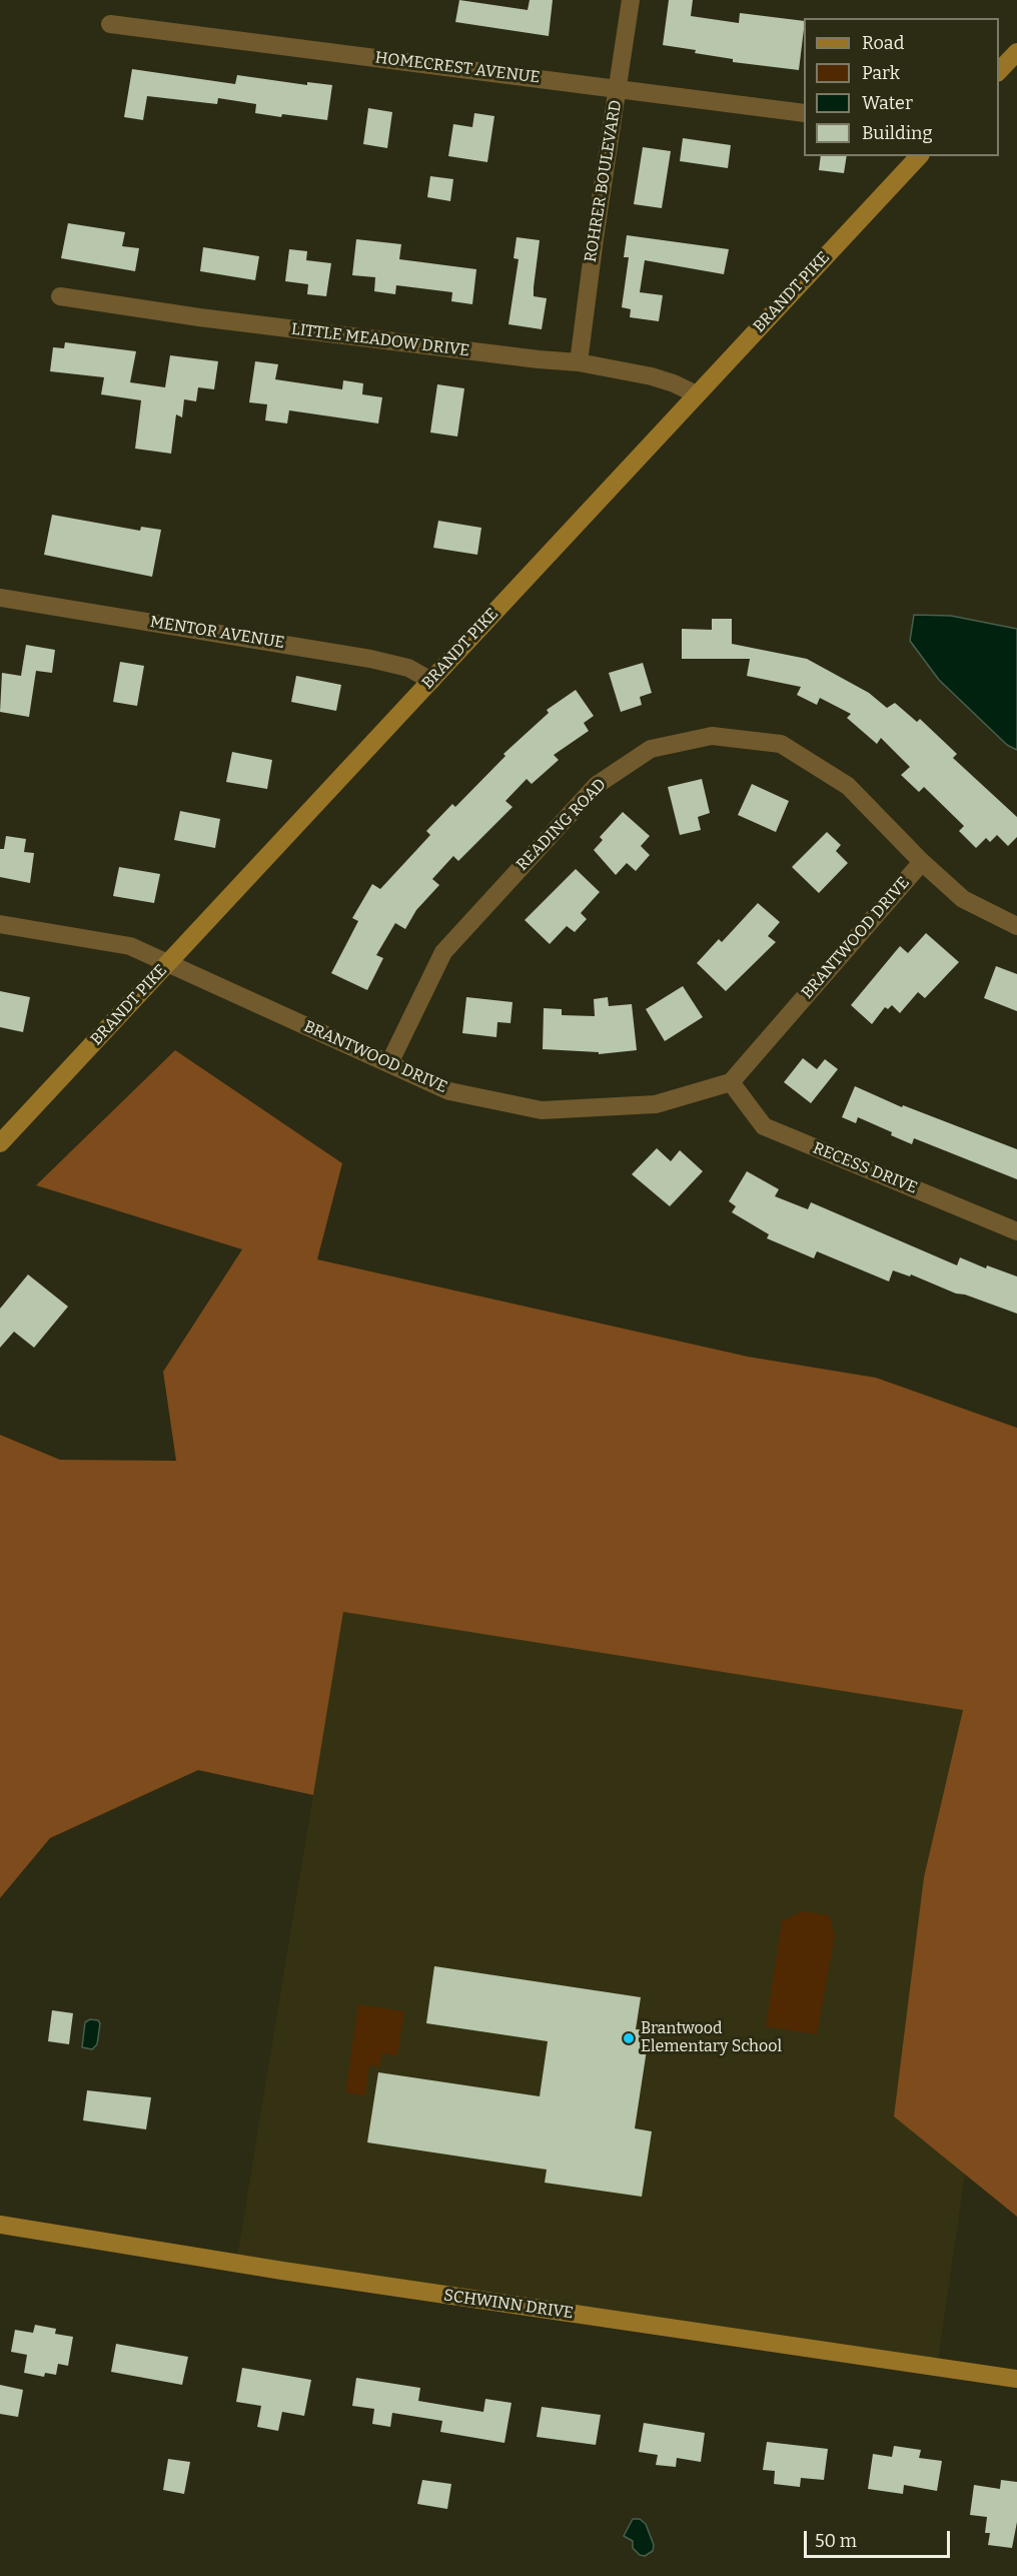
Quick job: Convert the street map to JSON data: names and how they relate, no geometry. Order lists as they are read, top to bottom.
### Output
{
  "streets": {
    "main road": ["BRANDT PIKE", "SCHWINN DRIVE"],
    "street": [
      "HOMECREST AVENUE",
      "ROHRER BOULEVARD",
      "LITTLE MEADOW DRIVE",
      "MENTOR AVENUE",
      "READING ROAD",
      "BRANTWOOD DRIVE",
      "RECESS DRIVE"
    ]
  },
  "crossings": [
    ["HOMECREST AVENUE", "ROHRER BOULEVARD"],
    ["ROHRER BOULEVARD", "LITTLE MEADOW DRIVE"],
    ["BRANDT PIKE", "LITTLE MEADOW DRIVE"],
    ["BRANDT PIKE", "MENTOR AVENUE"],
    ["BRANDT PIKE", "BRANTWOOD DRIVE"],
    ["READING ROAD", "BRANTWOOD DRIVE"],
    ["BRANTWOOD DRIVE", "RECESS DRIVE"]
  ],
  "places": ["Brantwood Elementary School"],
  "legend": [
    "Road",
    "Park",
    "Water",
    "Building"
  ],
  "scale_bar": "50 m"
}
